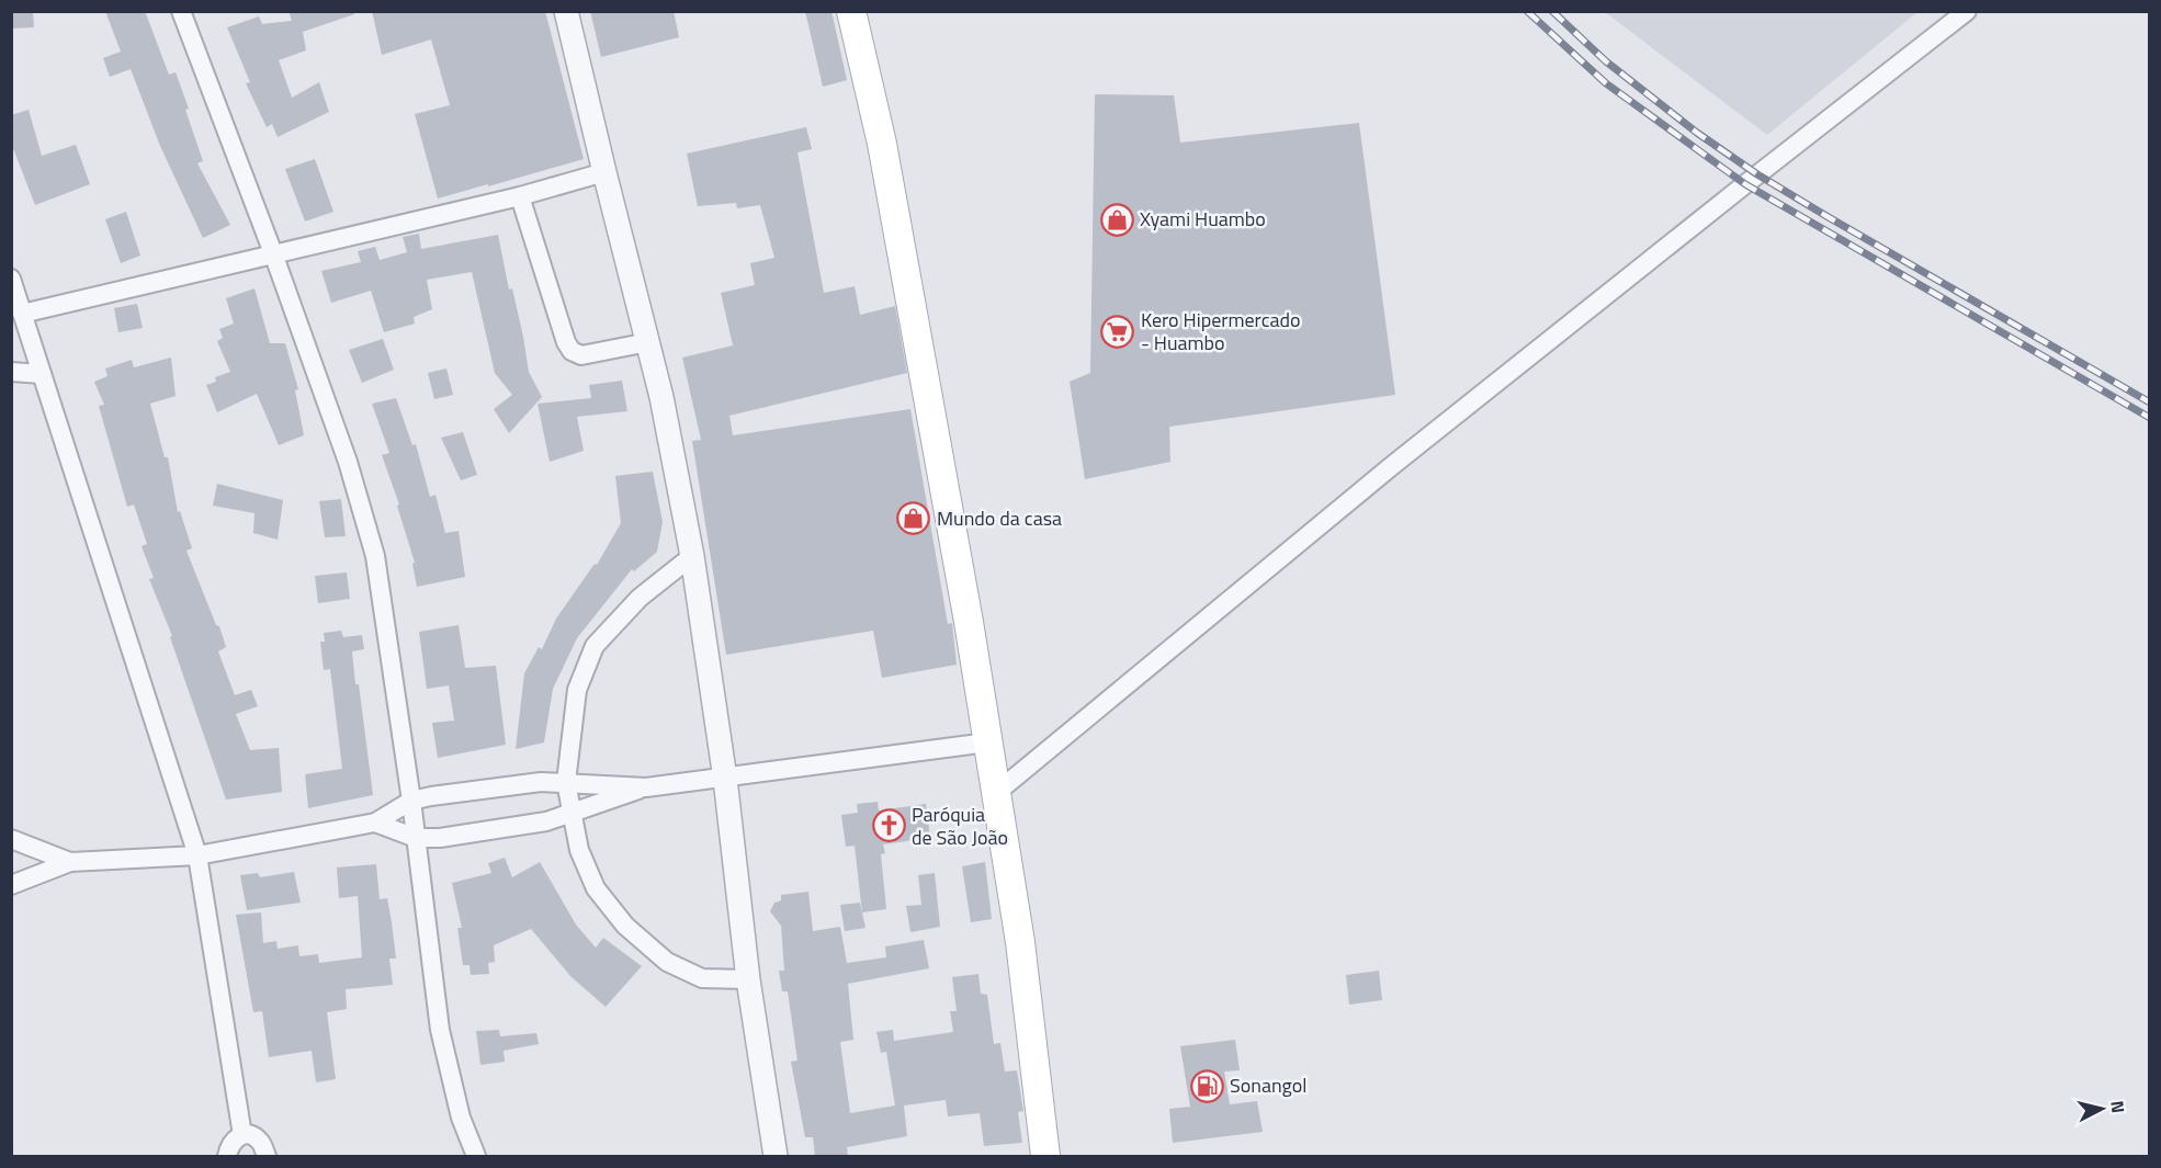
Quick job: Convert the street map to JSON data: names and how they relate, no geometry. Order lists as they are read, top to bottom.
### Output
{
  "places": {
    "shop": ["Xyami Huambo", "Mundo da casa"],
    "supermarket": ["Kero Hipermercado - Huambo"],
    "church": ["Paróquia de São João"],
    "fuel station": ["Sonangol"]
  },
  "north": "right"
}
